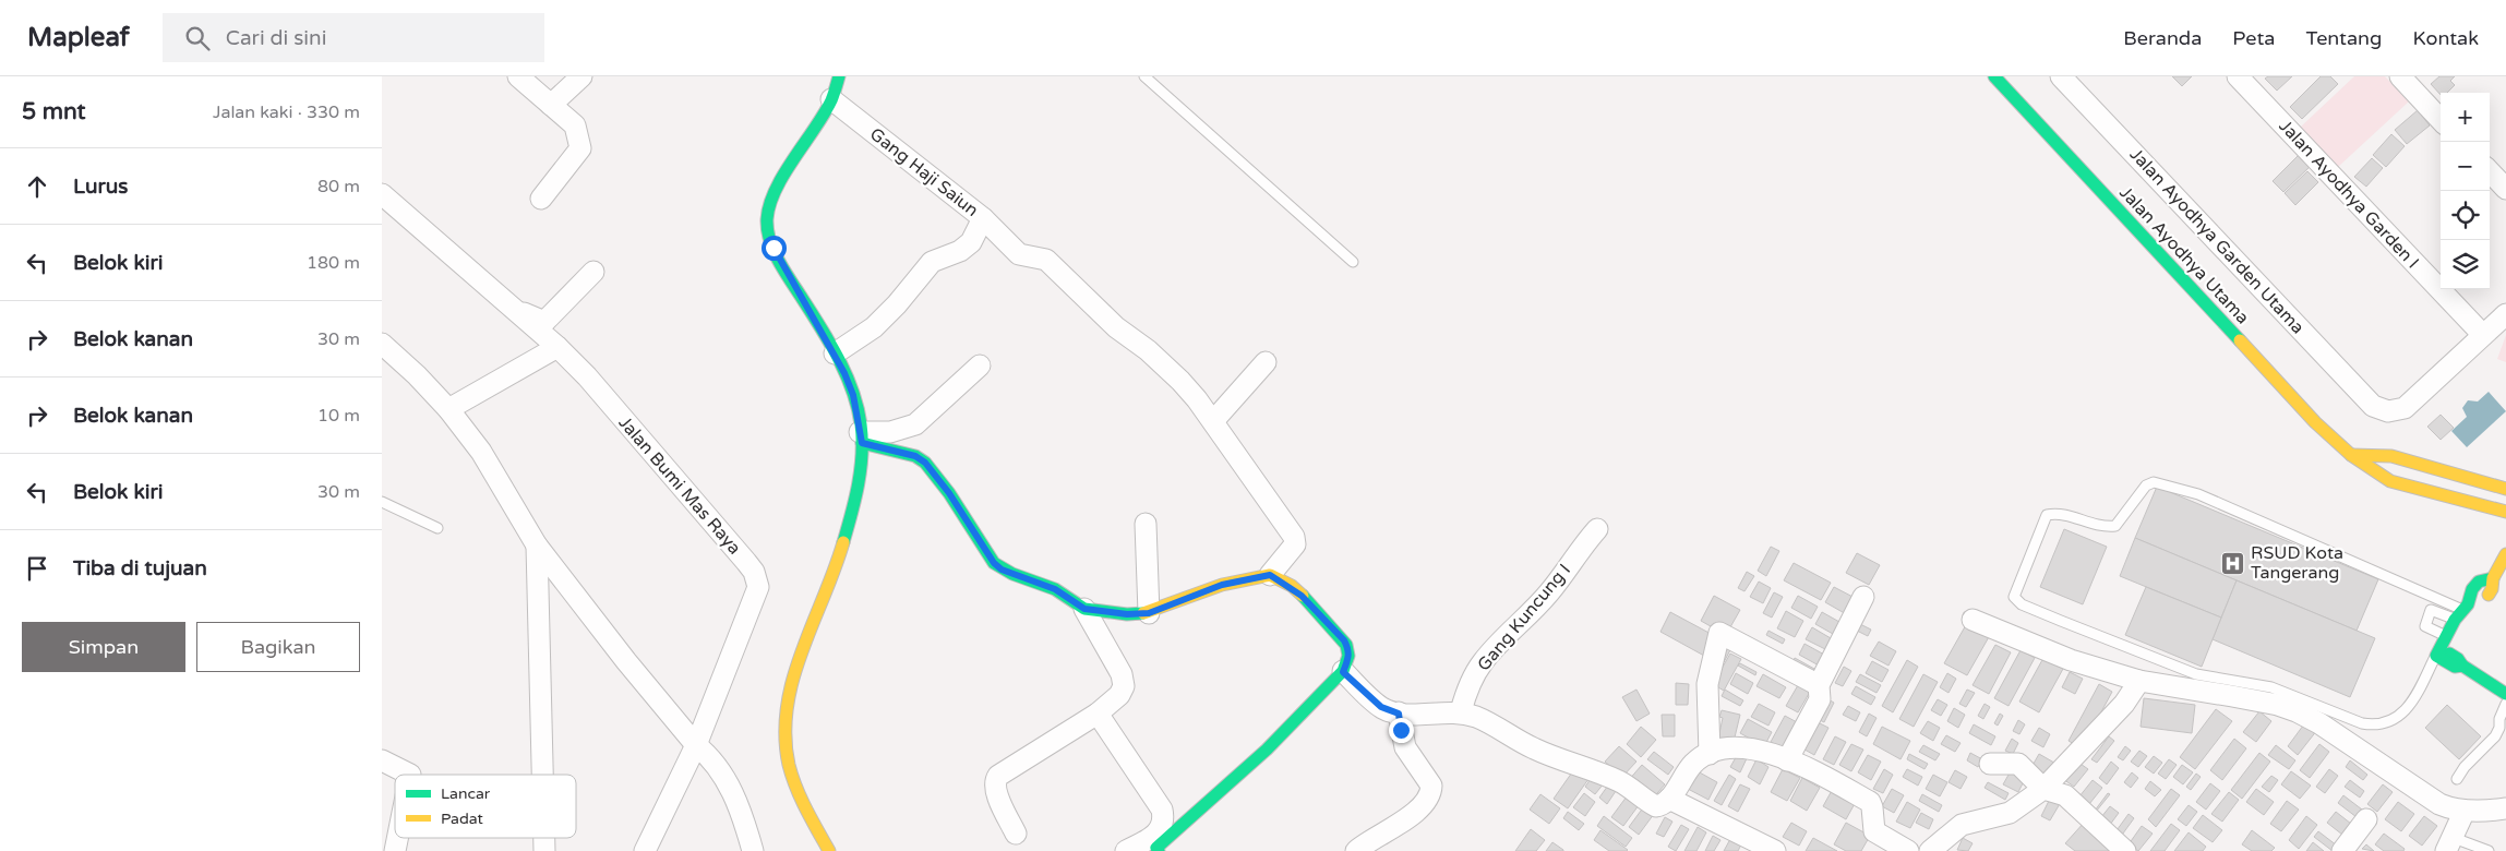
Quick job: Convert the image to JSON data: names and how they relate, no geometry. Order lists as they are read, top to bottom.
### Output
{
  "streets": {
    "street": [
      "Gang Haji Saiun",
      "Jalan Ayodhya Garden I",
      "Jalan Ayodhya Garden Utama",
      "Jalan Ayodhya Utama",
      "Jalan Bumi Mas Raya",
      "Gang Kuncung I"
    ]
  },
  "crossings": [
    ["Jalan Ayodhya Garden I", "Jalan Ayodhya Garden Utama"]
  ],
  "places": {
    "hospital": ["RSUD Kota Tangerang"]
  },
  "legend": ["Lancar", "Padat"],
  "page": {
    "header": "Mapleaf",
    "search": "Cari di sini",
    "nav": [
      "Beranda",
      "Peta",
      "Tentang",
      "Kontak"
    ],
    "heading": ["5 mnt", "Jalan kaki · 330 m"],
    "map_buttons": ["+", "−"],
    "list": [
      ["Lurus", "80 m"],
      ["Belok kiri", "180 m"],
      ["Belok kanan", "30 m"],
      ["Belok kanan", "10 m"],
      ["Belok kiri", "30 m"],
      "Tiba di tujuan"
    ],
    "buttons": ["Simpan", "Bagikan"]
  }
}
